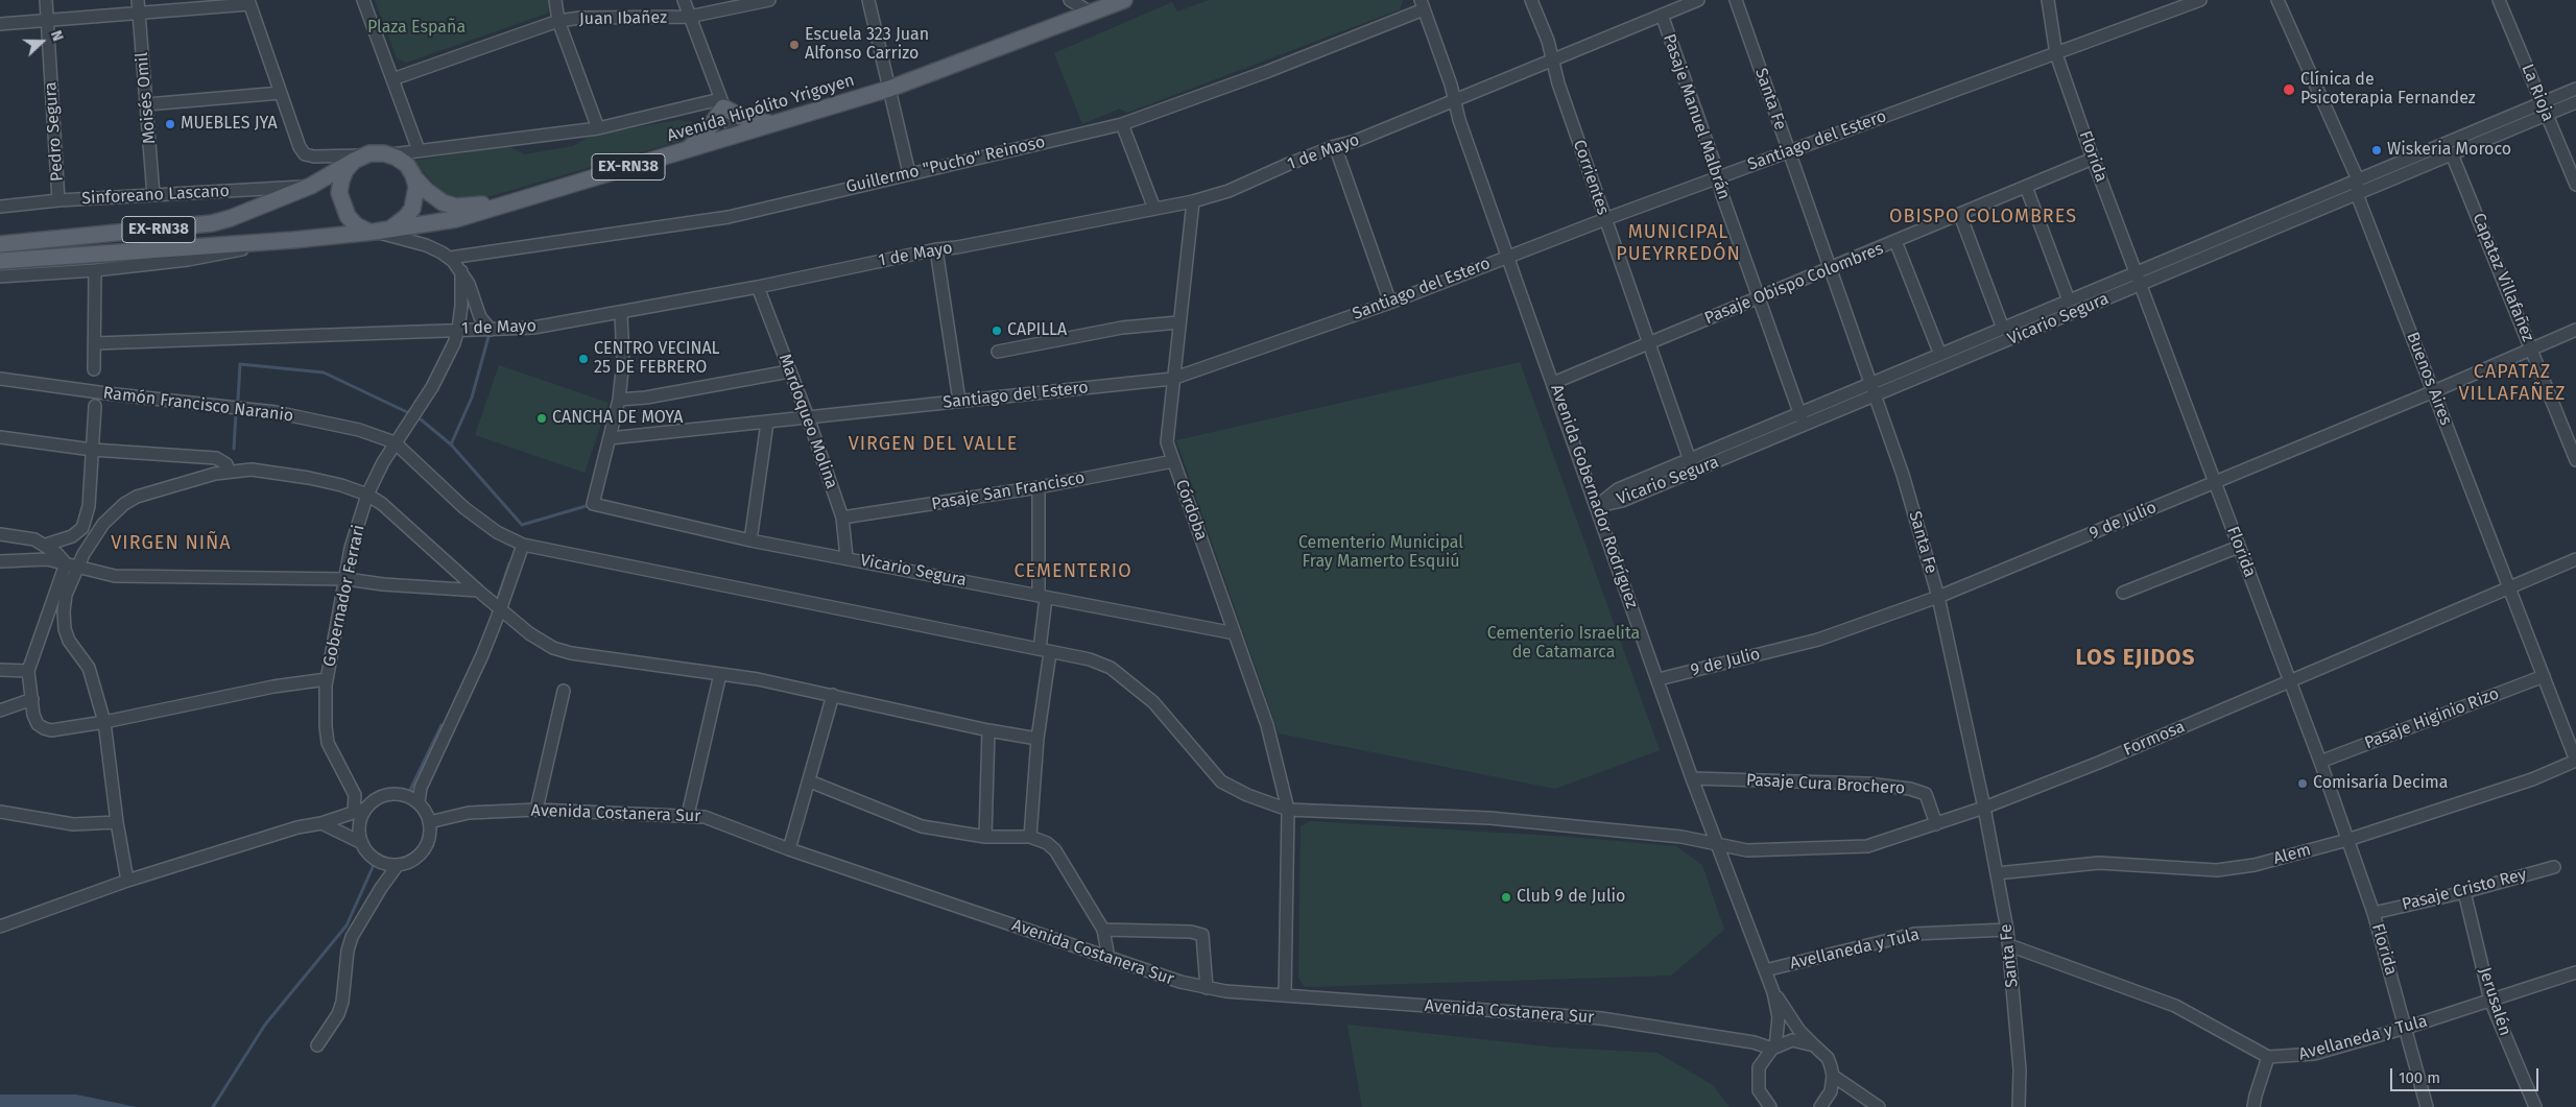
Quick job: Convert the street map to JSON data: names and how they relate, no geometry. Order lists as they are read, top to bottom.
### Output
{
  "streets": {
    "main road": ["Avenida Hipólito Yrigoyen", "EX-RN38"],
    "street": [
      "Juan Ibañez",
      "La Rioja",
      "Moisés Omil",
      "Santa Fe",
      "Pasaje Manuel Malbrán",
      "Pedro Segura",
      "Santiago del Estero",
      "1 de Mayo",
      "Florida",
      "Guillermo \"Pucho\" Reinoso",
      "Corrientes",
      "Sinforeano Lascano",
      "Capataz Villafañez",
      "Pasaje Obispo Colombres",
      "Vicario Segura",
      "Buenos Aires",
      "Ramón Francisco Naranio",
      "Mardoqueo Molina",
      "Pasaje San Francisco",
      "Avenida Gobernador Rodríguez",
      "Córdoba",
      "9 de Julio",
      "Gobernador Ferrari",
      "Pasaje Higinio Rizo",
      "Formosa",
      "Pasaje Cura Brochero",
      "Avenida Costanera Sur",
      "Alem",
      "Pasaje Cristo Rey",
      "Avellaneda y Tula",
      "Jerusalén"
    ]
  },
  "crossings": [
    ["La Rioja", "Vicario Segura"],
    ["Moisés Omil", "Sinforeano Lascano"],
    ["Santa Fe", "Santiago del Estero"],
    ["Santa Fe", "Pasaje Obispo Colombres"],
    ["Santa Fe", "Vicario Segura"],
    ["Santa Fe", "9 de Julio"],
    ["Santa Fe", "Formosa"],
    ["Santa Fe", "Alem"],
    ["Santa Fe", "Avellaneda y Tula"],
    ["Avenida Hipólito Yrigoyen", "EX-RN38"],
    ["Pasaje Manuel Malbrán", "Santiago del Estero"],
    ["Pasaje Manuel Malbrán", "1 de Mayo"],
    ["Pasaje Manuel Malbrán", "Pasaje Obispo Colombres"],
    ["Pasaje Manuel Malbrán", "Vicario Segura"],
    ["Pedro Segura", "Sinforeano Lascano"],
    ["Santiago del Estero", "Florida"],
    ["Santiago del Estero", "Corrientes"],
    ["Santiago del Estero", "Vicario Segura"],
    ["Santiago del Estero", "Mardoqueo Molina"],
    ["Santiago del Estero", "Avenida Gobernador Rodríguez"],
    ["Santiago del Estero", "Córdoba"],
    ["1 de Mayo", "Corrientes"],
    ["1 de Mayo", "Mardoqueo Molina"],
    ["1 de Mayo", "Avenida Gobernador Rodríguez"],
    ["1 de Mayo", "Córdoba"],
    ["1 de Mayo", "Gobernador Ferrari"],
    ["Florida", "Pasaje Obispo Colombres"],
    ["Florida", "Vicario Segura"],
    ["Florida", "9 de Julio"],
    ["Florida", "Pasaje Higinio Rizo"],
    ["Florida", "Formosa"],
    ["Florida", "Alem"],
    ["Florida", "Pasaje Cristo Rey"],
    ["Florida", "Avellaneda y Tula"],
    ["Guillermo \"Pucho\" Reinoso", "Avenida Gobernador Rodríguez"],
    ["EX-RN38", "Sinforeano Lascano"],
    ["Corrientes", "Pasaje Obispo Colombres"],
    ["Corrientes", "Vicario Segura"],
    ["Capataz Villafañez", "Vicario Segura"],
    ["Capataz Villafañez", "9 de Julio"],
    ["Pasaje Obispo Colombres", "Avenida Gobernador Rodríguez"],
    ["Vicario Segura", "Buenos Aires"],
    ["Vicario Segura", "Mardoqueo Molina"],
    ["Vicario Segura", "Avenida Gobernador Rodríguez"],
    ["Vicario Segura", "Córdoba"],
    ["Buenos Aires", "9 de Julio"],
    ["Buenos Aires", "Pasaje Higinio Rizo"],
    ["Buenos Aires", "Formosa"],
    ["Buenos Aires", "Alem"],
    ["Ramón Francisco Naranio", "Gobernador Ferrari"],
    ["Ramón Francisco Naranio", "Formosa"],
    ["Mardoqueo Molina", "Pasaje San Francisco"],
    ["Pasaje San Francisco", "Córdoba"],
    ["Avenida Gobernador Rodríguez", "9 de Julio"],
    ["Avenida Gobernador Rodríguez", "Formosa"],
    ["Avenida Gobernador Rodríguez", "Pasaje Cura Brochero"],
    ["Avenida Gobernador Rodríguez", "Avenida Costanera Sur"],
    ["Avenida Gobernador Rodríguez", "Avellaneda y Tula"],
    ["Córdoba", "Formosa"],
    ["Córdoba", "Avenida Costanera Sur"],
    ["Gobernador Ferrari", "Formosa"],
    ["Gobernador Ferrari", "Avenida Costanera Sur"],
    ["Formosa", "Pasaje Cura Brochero"],
    ["Pasaje Cristo Rey", "Jerusalén"],
    ["Avellaneda y Tula", "Jerusalén"]
  ],
  "districts": [
    "OBISPO COLOMBRES",
    "MUNICIPAL PUEYRREDÓN",
    "CAPATAZ VILLAFAÑEZ",
    "VIRGEN DEL VALLE",
    "VIRGEN NIÑA",
    "CEMENTERIO",
    "LOS EJIDOS"
  ],
  "parks": ["Plaza España", "Cementerio Municipal Fray Mamerto Esquiú", "Cementerio Israelita de Catamarca"],
  "places": [
    "Escuela 323 Juan Alfonso Carrizo",
    "Clínica de Psicoterapia Fernandez",
    "MUEBLES JYA",
    "Wiskeria Moroco",
    "CAPILLA",
    "CENTRO VECINAL 25 DE FEBRERO",
    "CANCHA DE MOYA",
    "Comisaría Decima",
    "Club 9 de Julio"
  ],
  "scale_bar": "100 m",
  "north": "right"
}
